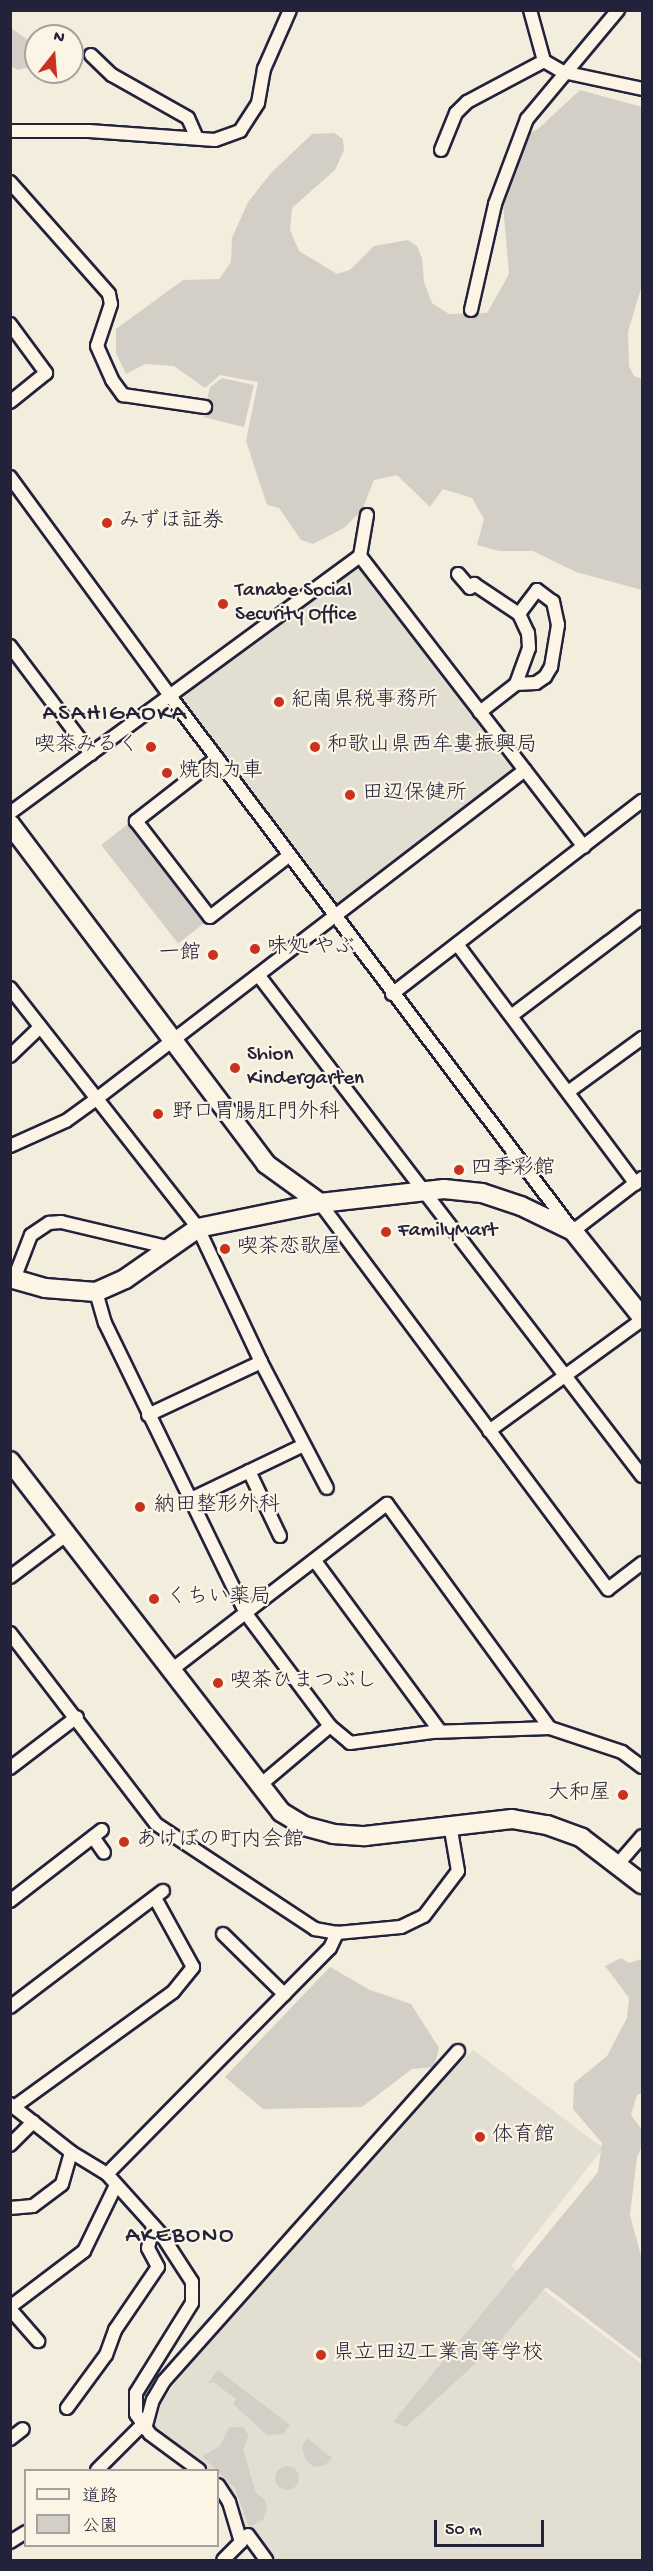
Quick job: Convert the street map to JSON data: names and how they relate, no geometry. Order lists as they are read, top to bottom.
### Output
{
  "districts": ["ASAHIGAOKA", "AKEBONO"],
  "places": [
    "みずほ証券",
    "Tanabe Social Security Office",
    "紀南県税事務所",
    "喫茶みるく",
    "和歌山県西牟婁振興局",
    "焼肉力車",
    "田辺保健所",
    "味処 やぶ",
    "一館",
    "Shion Kindergarten",
    "野口胃腸肛門外科",
    "四季彩館",
    "FamilyMart",
    "喫茶恋歌屋",
    "納田整形外科",
    "くちい薬局",
    "喫茶ひまつぶし",
    "大和屋",
    "あけぼの町内会館",
    "体育館",
    "県立田辺工業高等学校"
  ],
  "legend": ["道路", "公園"],
  "scale_bar": "50 m",
  "north": "top"
}
